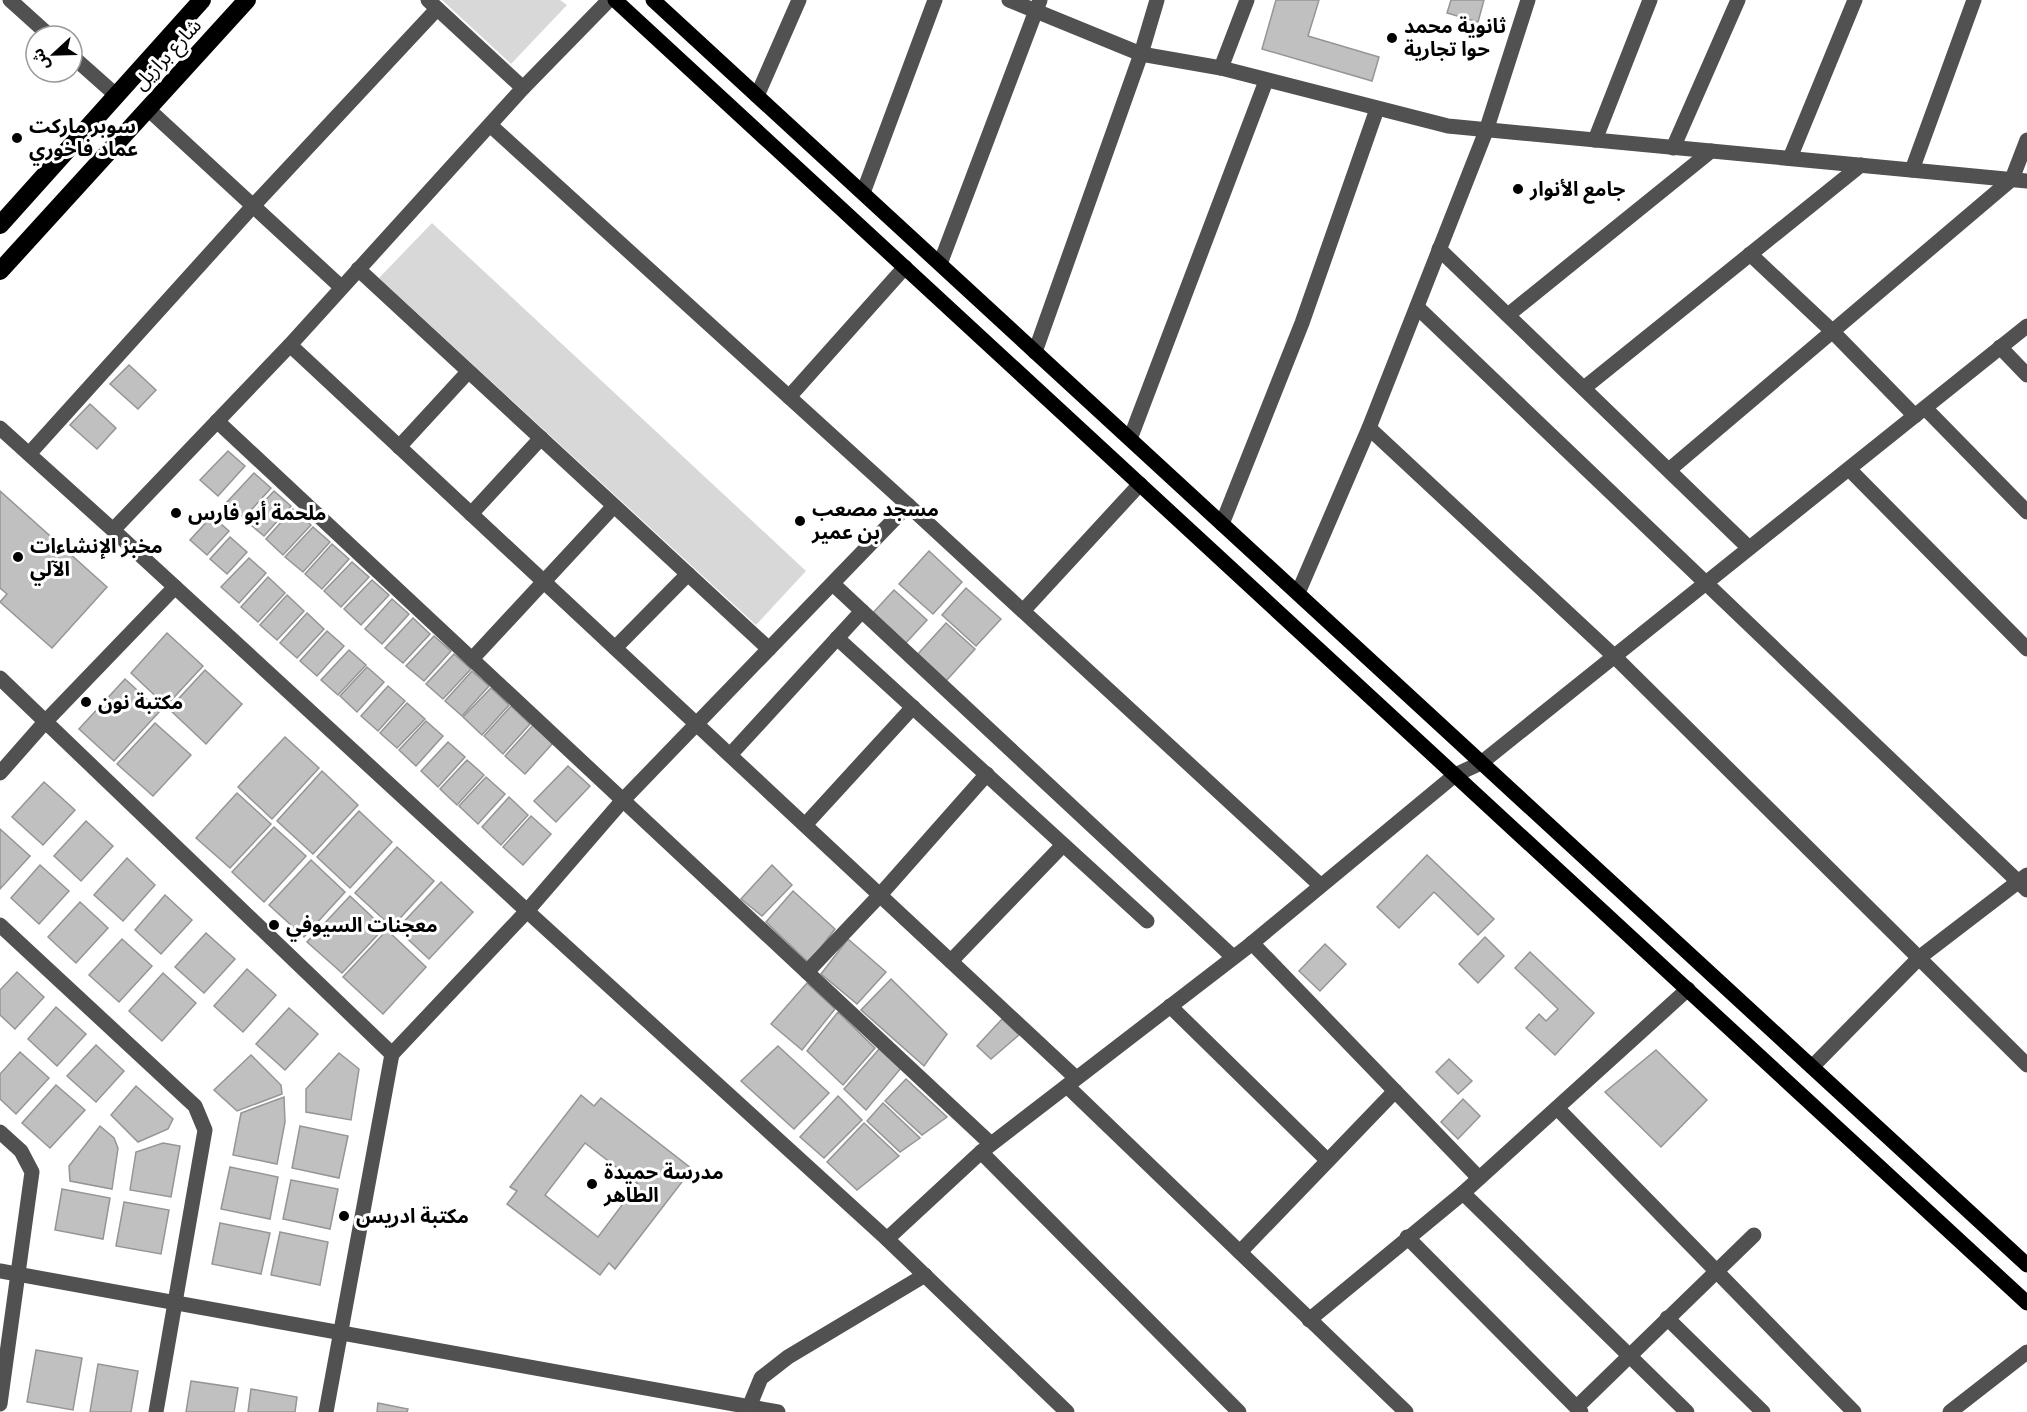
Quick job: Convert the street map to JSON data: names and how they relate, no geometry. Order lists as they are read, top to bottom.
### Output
{
  "streets": {
    "highway": ["شارع برازيل"]
  },
  "places": [
    "ثانوية محمد حوا تجارية",
    "سوبر ماركت عماد فاخوري",
    "جامع الأنوار",
    "ملحمة أبو فارس",
    "مسجد مصعب بن عمير",
    "مخبز الإنشاءات الآلي",
    "مكتبة نون",
    "معجنات السيوفي",
    "مدرسة حميدة الطاهر",
    "مكتبة ادريس"
  ],
  "north": "left"
}
